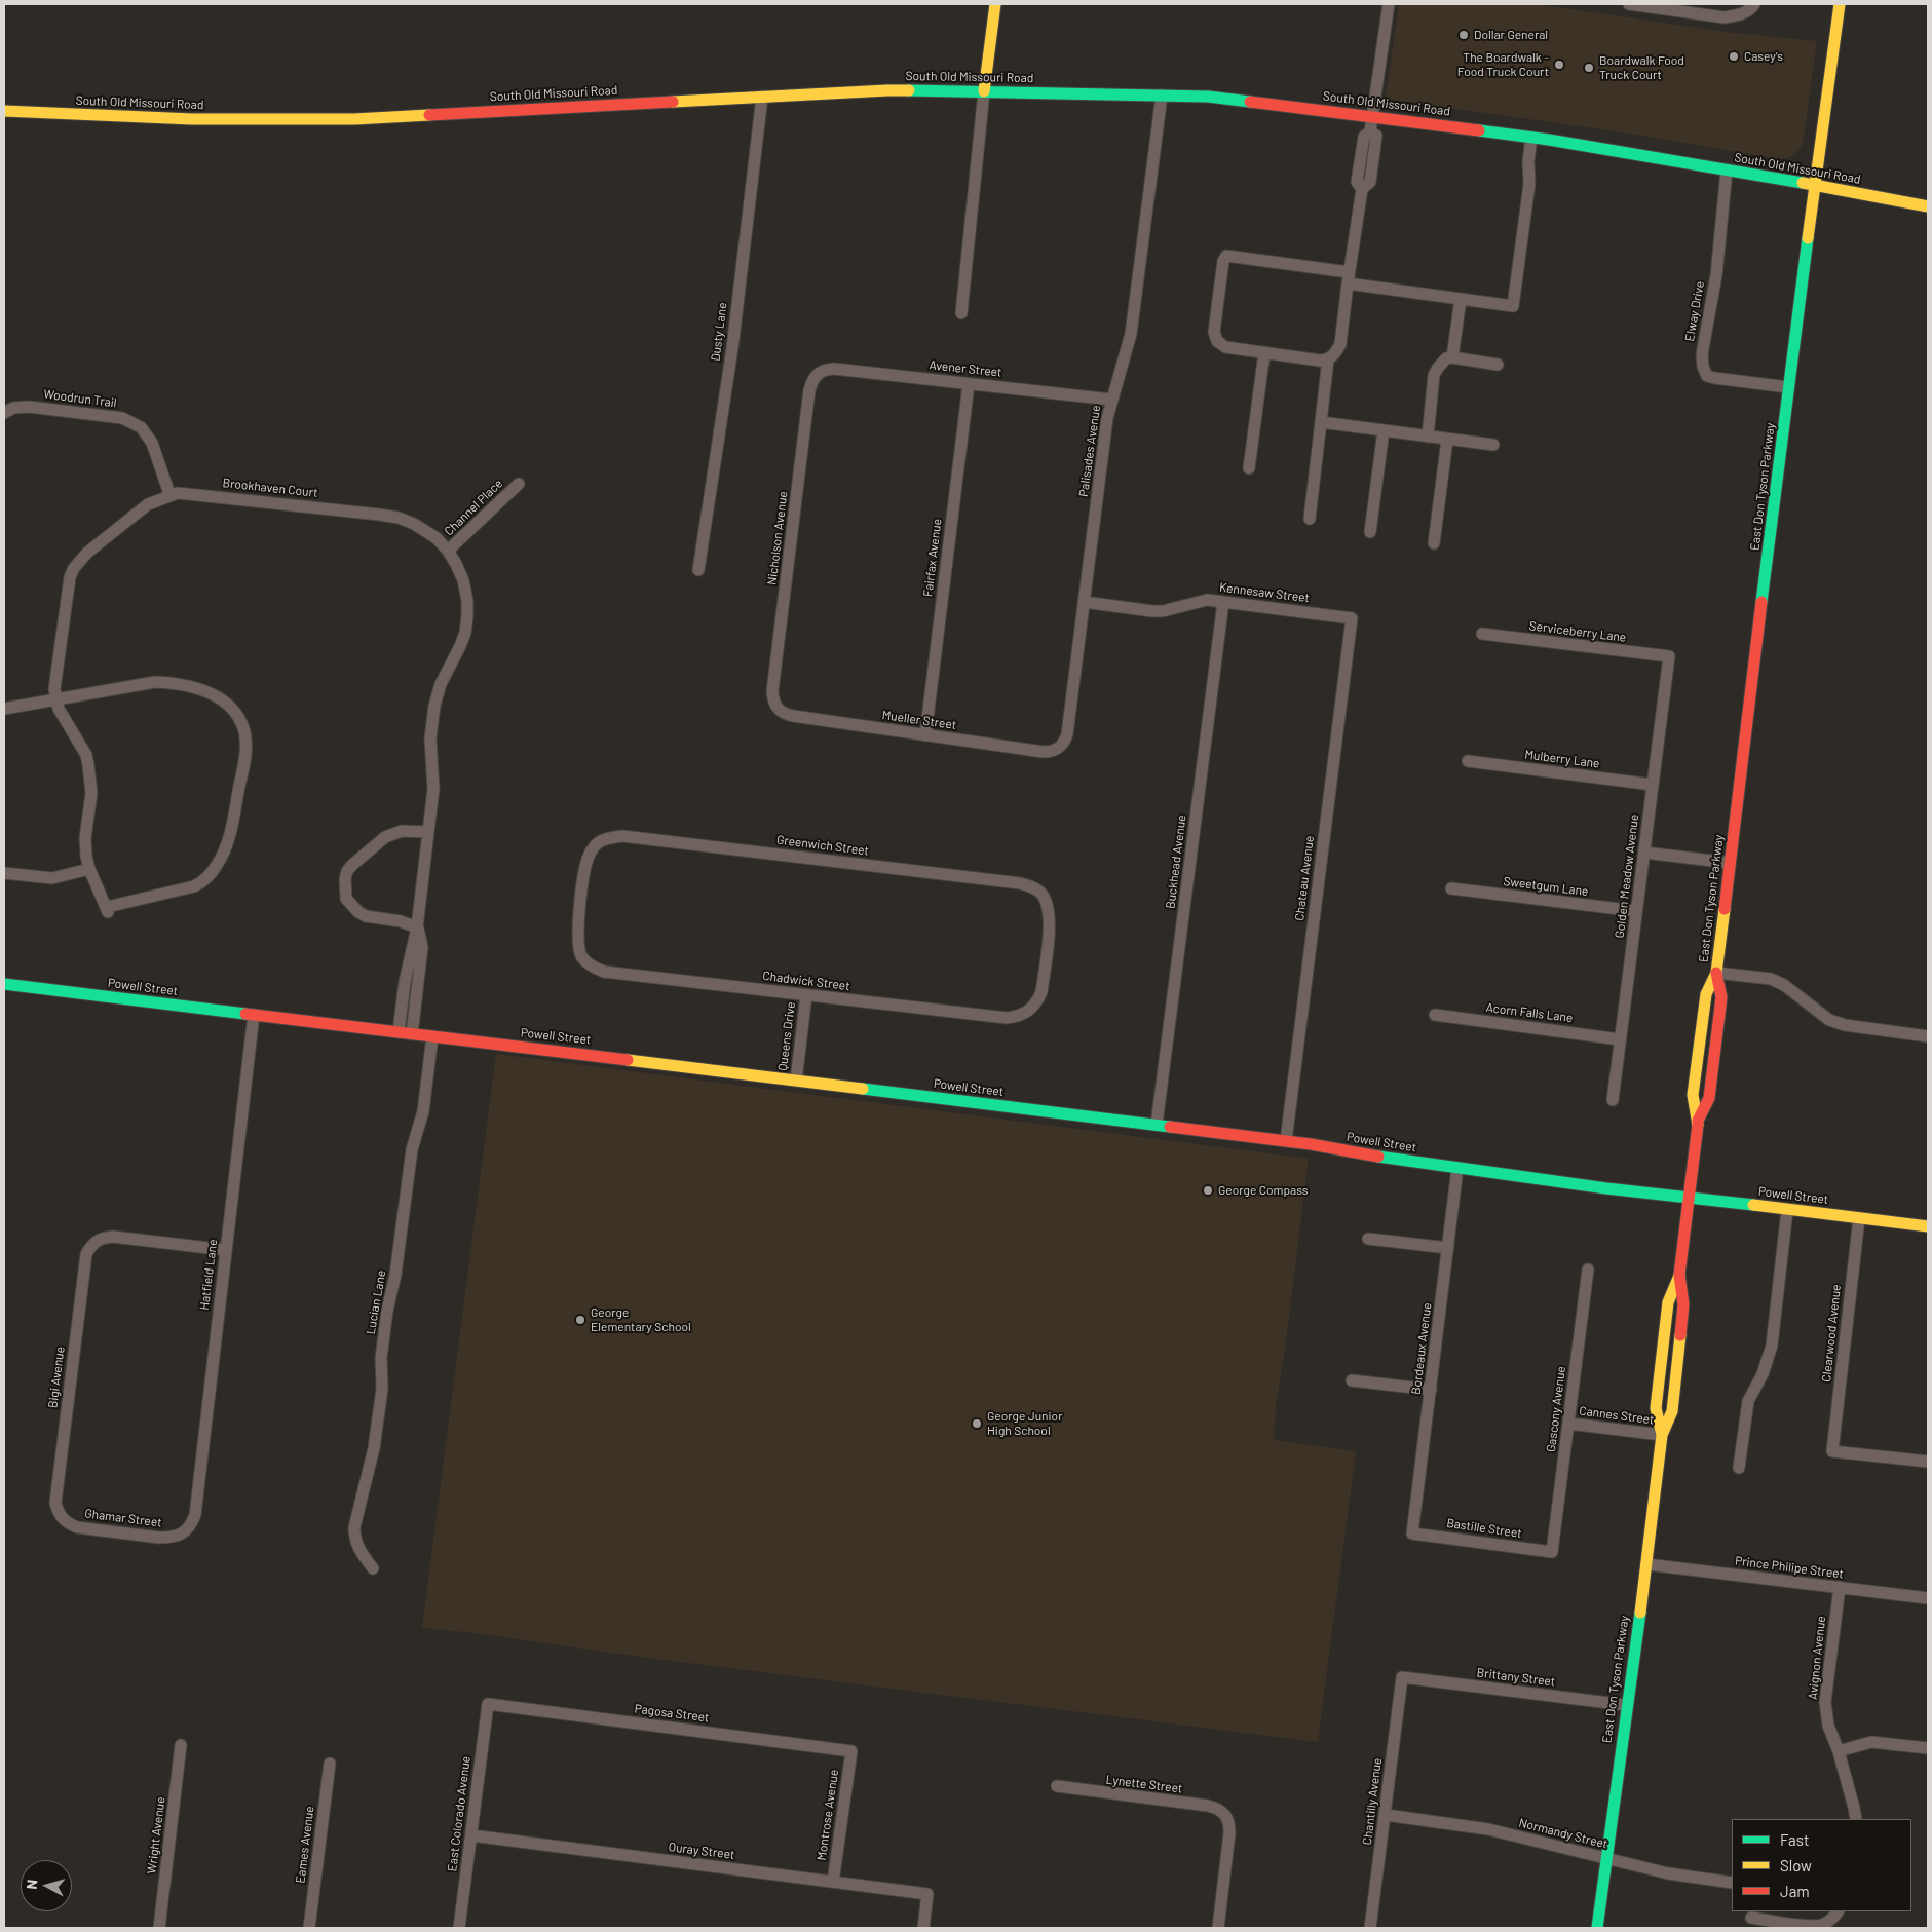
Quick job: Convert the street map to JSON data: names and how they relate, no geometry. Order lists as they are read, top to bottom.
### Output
{
  "streets": {
    "main road": ["South Old Missouri Road", "East Don Tyson Parkway", "Powell Street"],
    "street": [
      "Elway Drive",
      "Dusty Lane",
      "Avener Street",
      "Woodrun Trail",
      "Palisades Avenue",
      "Brookhaven Court",
      "Channel Place",
      "Nicholson Avenue",
      "Fairfax Avenue",
      "Kennesaw Street",
      "Serviceberry Lane",
      "Mueller Street",
      "Mulberry Lane",
      "Greenwich Street",
      "Buckhead Avenue",
      "Golden Meadow Avenue",
      "Chateau Avenue",
      "Sweetgum Lane",
      "Chadwick Street",
      "Acorn Falls Lane",
      "Queens Drive",
      "Hatfield Lane",
      "Lucian Lane",
      "Clearwood Avenue",
      "Bordeaux Avenue",
      "Bigi Avenue",
      "Gascony Avenue",
      "Cannes Street",
      "Ghamar Street",
      "Bastille Street",
      "Prince Philipe Street",
      "Avignon Avenue",
      "Brittany Street",
      "Pagosa Street",
      "Lynette Street",
      "Chantilly Avenue",
      "East Colorado Avenue",
      "Montrose Avenue",
      "Normandy Street",
      "Wright Avenue",
      "Eames Avenue",
      "Ouray Street"
    ]
  },
  "crossings": [
    ["South Old Missouri Road", "Elway Drive"],
    ["South Old Missouri Road", "Dusty Lane"],
    ["South Old Missouri Road", "Palisades Avenue"],
    ["South Old Missouri Road", "East Don Tyson Parkway"],
    ["Elway Drive", "East Don Tyson Parkway"],
    ["Avener Street", "Palisades Avenue"],
    ["Avener Street", "Nicholson Avenue"],
    ["Avener Street", "Fairfax Avenue"],
    ["Woodrun Trail", "Brookhaven Court"],
    ["Palisades Avenue", "Kennesaw Street"],
    ["Palisades Avenue", "Mueller Street"],
    ["East Don Tyson Parkway", "Powell Street"],
    ["East Don Tyson Parkway", "Cannes Street"],
    ["East Don Tyson Parkway", "Prince Philipe Street"],
    ["East Don Tyson Parkway", "Brittany Street"],
    ["East Don Tyson Parkway", "Normandy Street"],
    ["Brookhaven Court", "Channel Place"],
    ["Brookhaven Court", "Powell Street"],
    ["Nicholson Avenue", "Mueller Street"],
    ["Fairfax Avenue", "Mueller Street"],
    ["Kennesaw Street", "Buckhead Avenue"],
    ["Kennesaw Street", "Chateau Avenue"],
    ["Serviceberry Lane", "Golden Meadow Avenue"],
    ["Mulberry Lane", "Golden Meadow Avenue"],
    ["Greenwich Street", "Chadwick Street"],
    ["Buckhead Avenue", "Powell Street"],
    ["Golden Meadow Avenue", "Sweetgum Lane"],
    ["Golden Meadow Avenue", "Acorn Falls Lane"],
    ["Chateau Avenue", "Powell Street"],
    ["Chadwick Street", "Queens Drive"],
    ["Powell Street", "Queens Drive"],
    ["Powell Street", "Hatfield Lane"],
    ["Powell Street", "Lucian Lane"],
    ["Powell Street", "Clearwood Avenue"],
    ["Powell Street", "Bordeaux Avenue"],
    ["Hatfield Lane", "Bigi Avenue"],
    ["Hatfield Lane", "Ghamar Street"],
    ["Bordeaux Avenue", "Bastille Street"],
    ["Bigi Avenue", "Ghamar Street"],
    ["Gascony Avenue", "Cannes Street"],
    ["Gascony Avenue", "Bastille Street"],
    ["Prince Philipe Street", "Avignon Avenue"],
    ["Brittany Street", "Chantilly Avenue"],
    ["Pagosa Street", "East Colorado Avenue"],
    ["Pagosa Street", "Montrose Avenue"],
    ["Chantilly Avenue", "Normandy Street"],
    ["East Colorado Avenue", "Ouray Street"],
    ["Montrose Avenue", "Ouray Street"]
  ],
  "places": [
    "Dollar General",
    "Casey's",
    "The Boardwalk - Food Truck Court",
    "Boardwalk Food Truck Court",
    "George Compass",
    "George Elementary School",
    "George Junior High School"
  ],
  "legend": ["Fast", "Slow", "Jam"],
  "north": "left"
}
